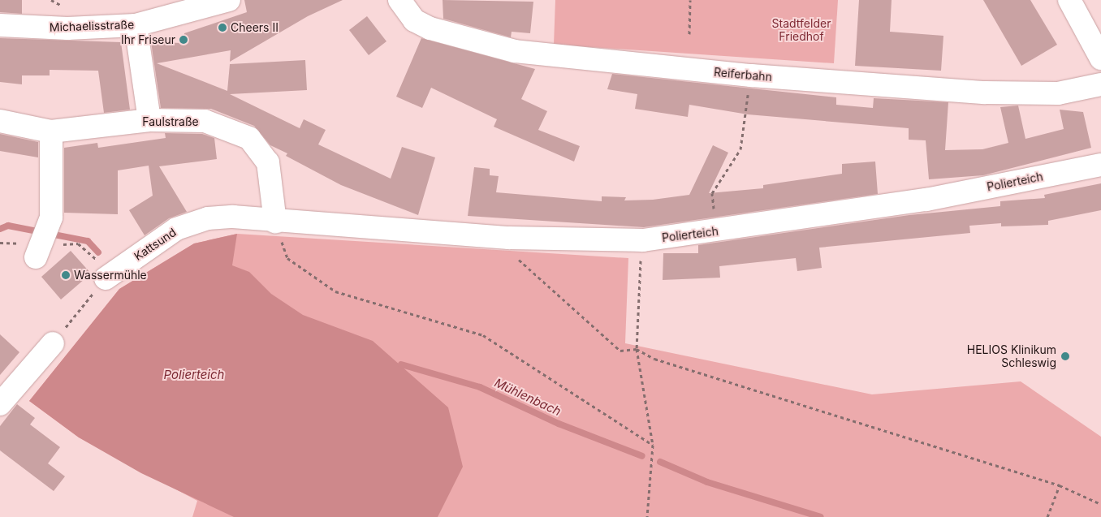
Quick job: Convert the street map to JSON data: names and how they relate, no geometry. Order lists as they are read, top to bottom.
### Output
{
  "streets": {
    "street": [
      "Michaelisstraße",
      "Reiferbahn",
      "Faulstraße",
      "Polierteich",
      "Kattsund"
    ]
  },
  "crossings": [
    ["Faulstraße", "Polierteich"],
    ["Faulstraße", "Kattsund"],
    ["Polierteich", "Kattsund"]
  ],
  "water": ["Polierteich", "Mühlenbach"],
  "parks": ["Stadtfelder Friedhof"],
  "places": [
    "Cheers II",
    "Ihr Friseur",
    "Wassermühle",
    "HELIOS Klinikum Schleswig"
  ]
}
